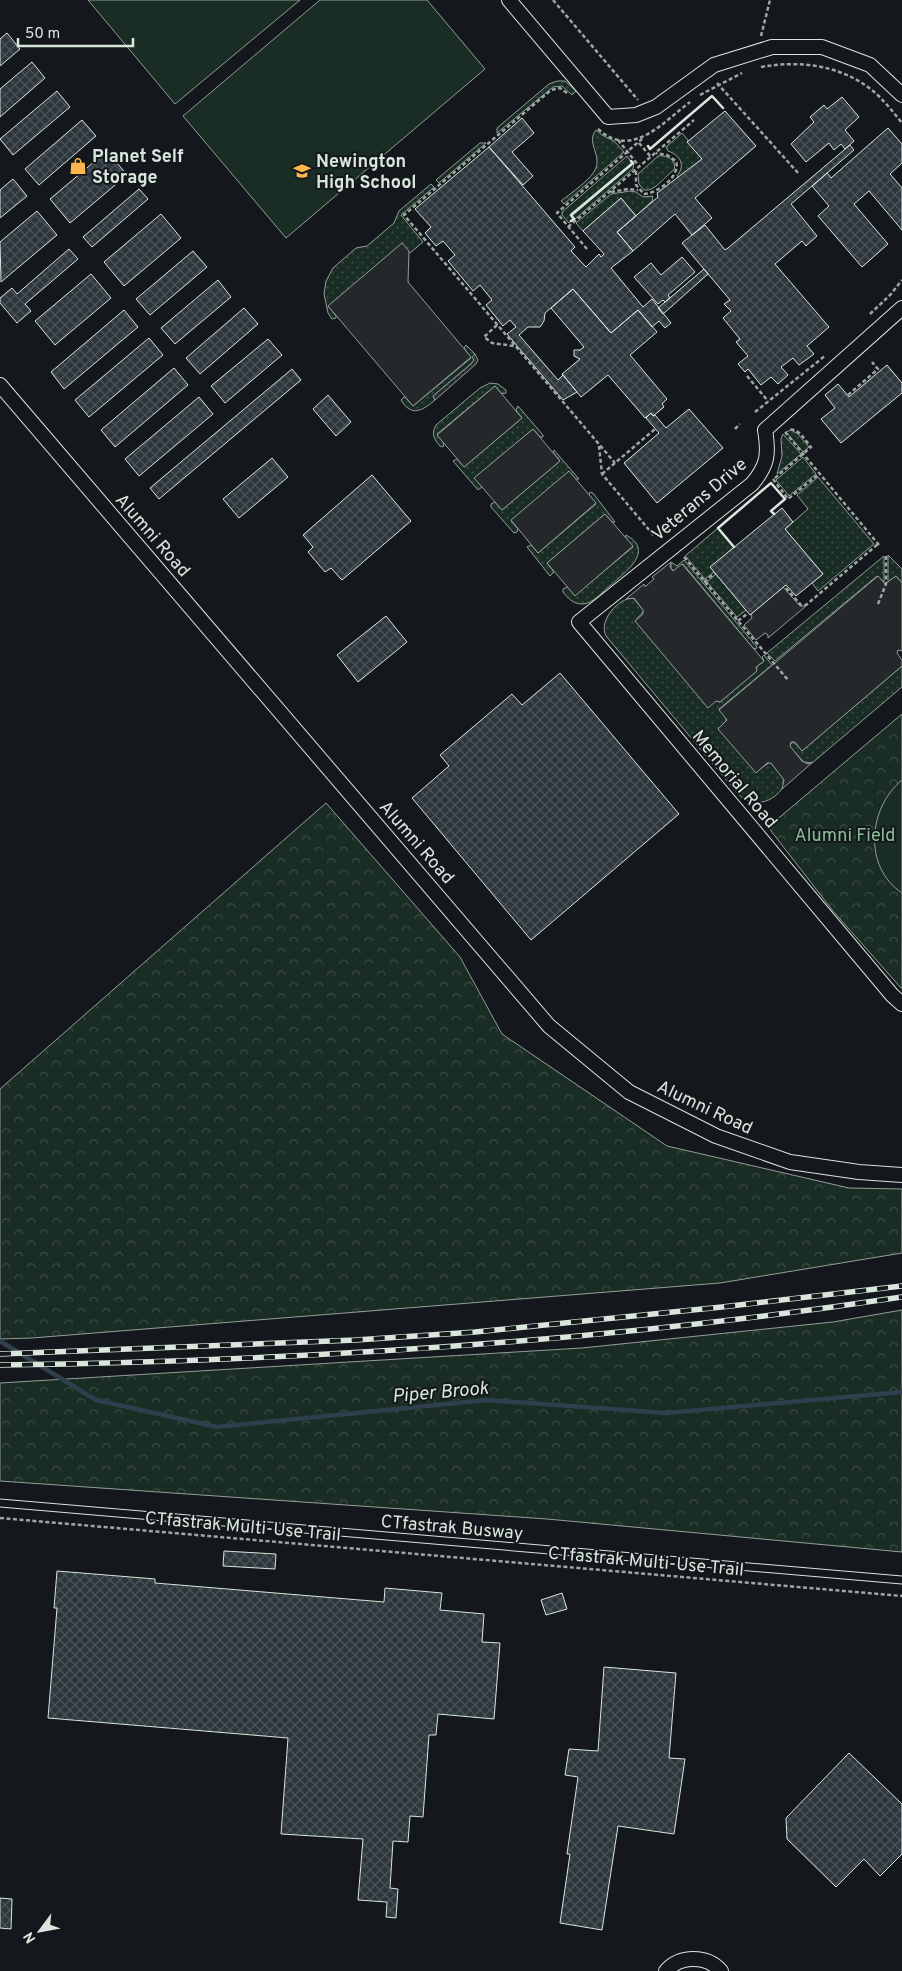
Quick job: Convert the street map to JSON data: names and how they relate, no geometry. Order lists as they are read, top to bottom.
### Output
{
  "streets": {
    "street": ["Veterans Drive", "Alumni Road", "Memorial Road"],
    "lane": ["CTfastrak Busway"],
    "path": ["CTfastrak Multi-Use Trail"]
  },
  "crossings": [
    ["Veterans Drive", "Memorial Road"]
  ],
  "water": ["Piper Brook"],
  "parks": ["Alumni Field"],
  "places": {
    "shop": ["Planet Self Storage"],
    "school or university": ["Newington High School"]
  },
  "scale_bar": "50 m",
  "north": "bottom left"
}
